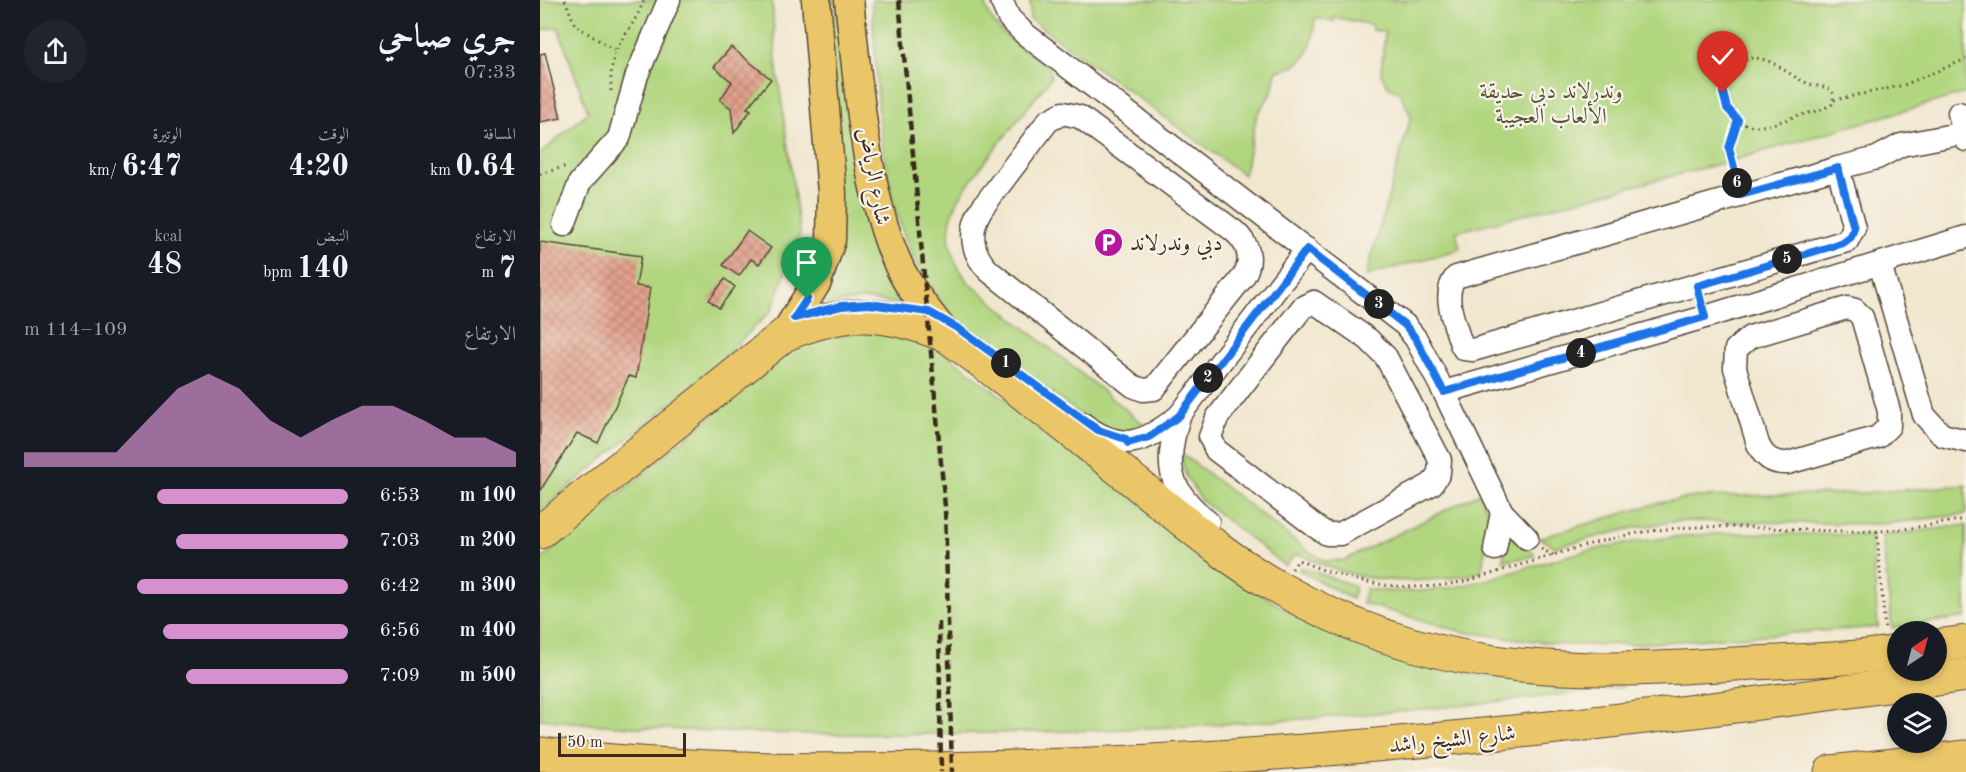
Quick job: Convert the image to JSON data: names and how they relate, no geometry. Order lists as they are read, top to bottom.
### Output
{
  "streets": {
    "highway": ["شارع الشيخ راشد"],
    "main road": ["شارع الرياض"]
  },
  "parks": ["وندرلاند دبي حديقة الألعاب العجيبة"],
  "places": {
    "parking": ["دبي وندرلاند"]
  },
  "scale_bar": "50 m",
  "north": "top right",
  "page": {
    "heading": ["جري صباحي", "07:33"],
    "stats": [
      ["المسافة", "0.64 km"],
      ["الوقت", "4:20"],
      ["الوتيرة", "6:47 /km"],
      ["الارتفاع", "7 m"],
      ["النبض", "140 bpm"],
      ["kcal", "48"]
    ],
    "pins": [
      "6",
      "5",
      "3",
      "4",
      "1",
      "2"
    ],
    "chart": ["الارتفاع", "109–114 m"],
    "list": [
      {
        "name": "100 m",
        "note": "6:53"
      },
      {
        "name": "200 m",
        "note": "7:03"
      },
      {
        "name": "300 m",
        "note": "6:42"
      },
      {
        "name": "400 m",
        "note": "6:56"
      },
      {
        "name": "500 m",
        "note": "7:09"
      }
    ],
    "scale": "50 m"
  }
}
